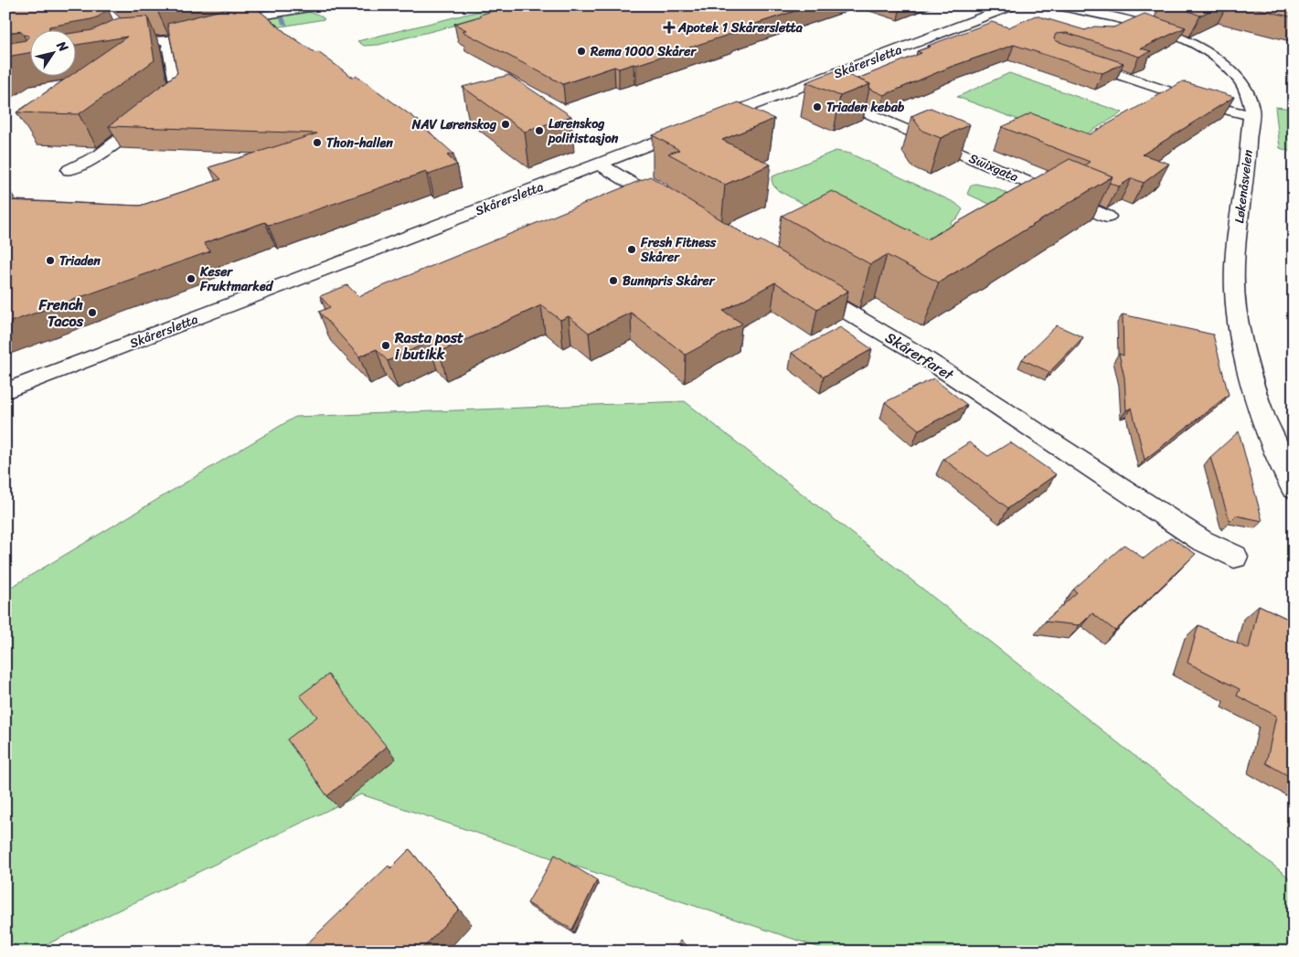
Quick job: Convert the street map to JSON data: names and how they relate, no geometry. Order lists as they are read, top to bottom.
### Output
{
  "streets": {
    "street": [
      "Skårersletta",
      "Swixgata",
      "Løkenåsveien",
      "Skårerfaret"
    ]
  },
  "crossings": [
    ["Skårersletta", "Swixgata"]
  ],
  "places": {
    "health": ["Apotek 1 Skårersletta"],
    "other": [
      "Rema 1000 Skårer",
      "Triaden kebab",
      "NAV Lørenskog",
      "Lørenskog politistasjon",
      "Thon-hallen",
      "Fresh Fitness Skårer",
      "Triaden",
      "Keser Fruktmarked",
      "Bunnpris Skårer",
      "French Tacos",
      "Rasta post i butikk"
    ]
  },
  "north": "top right"
}
